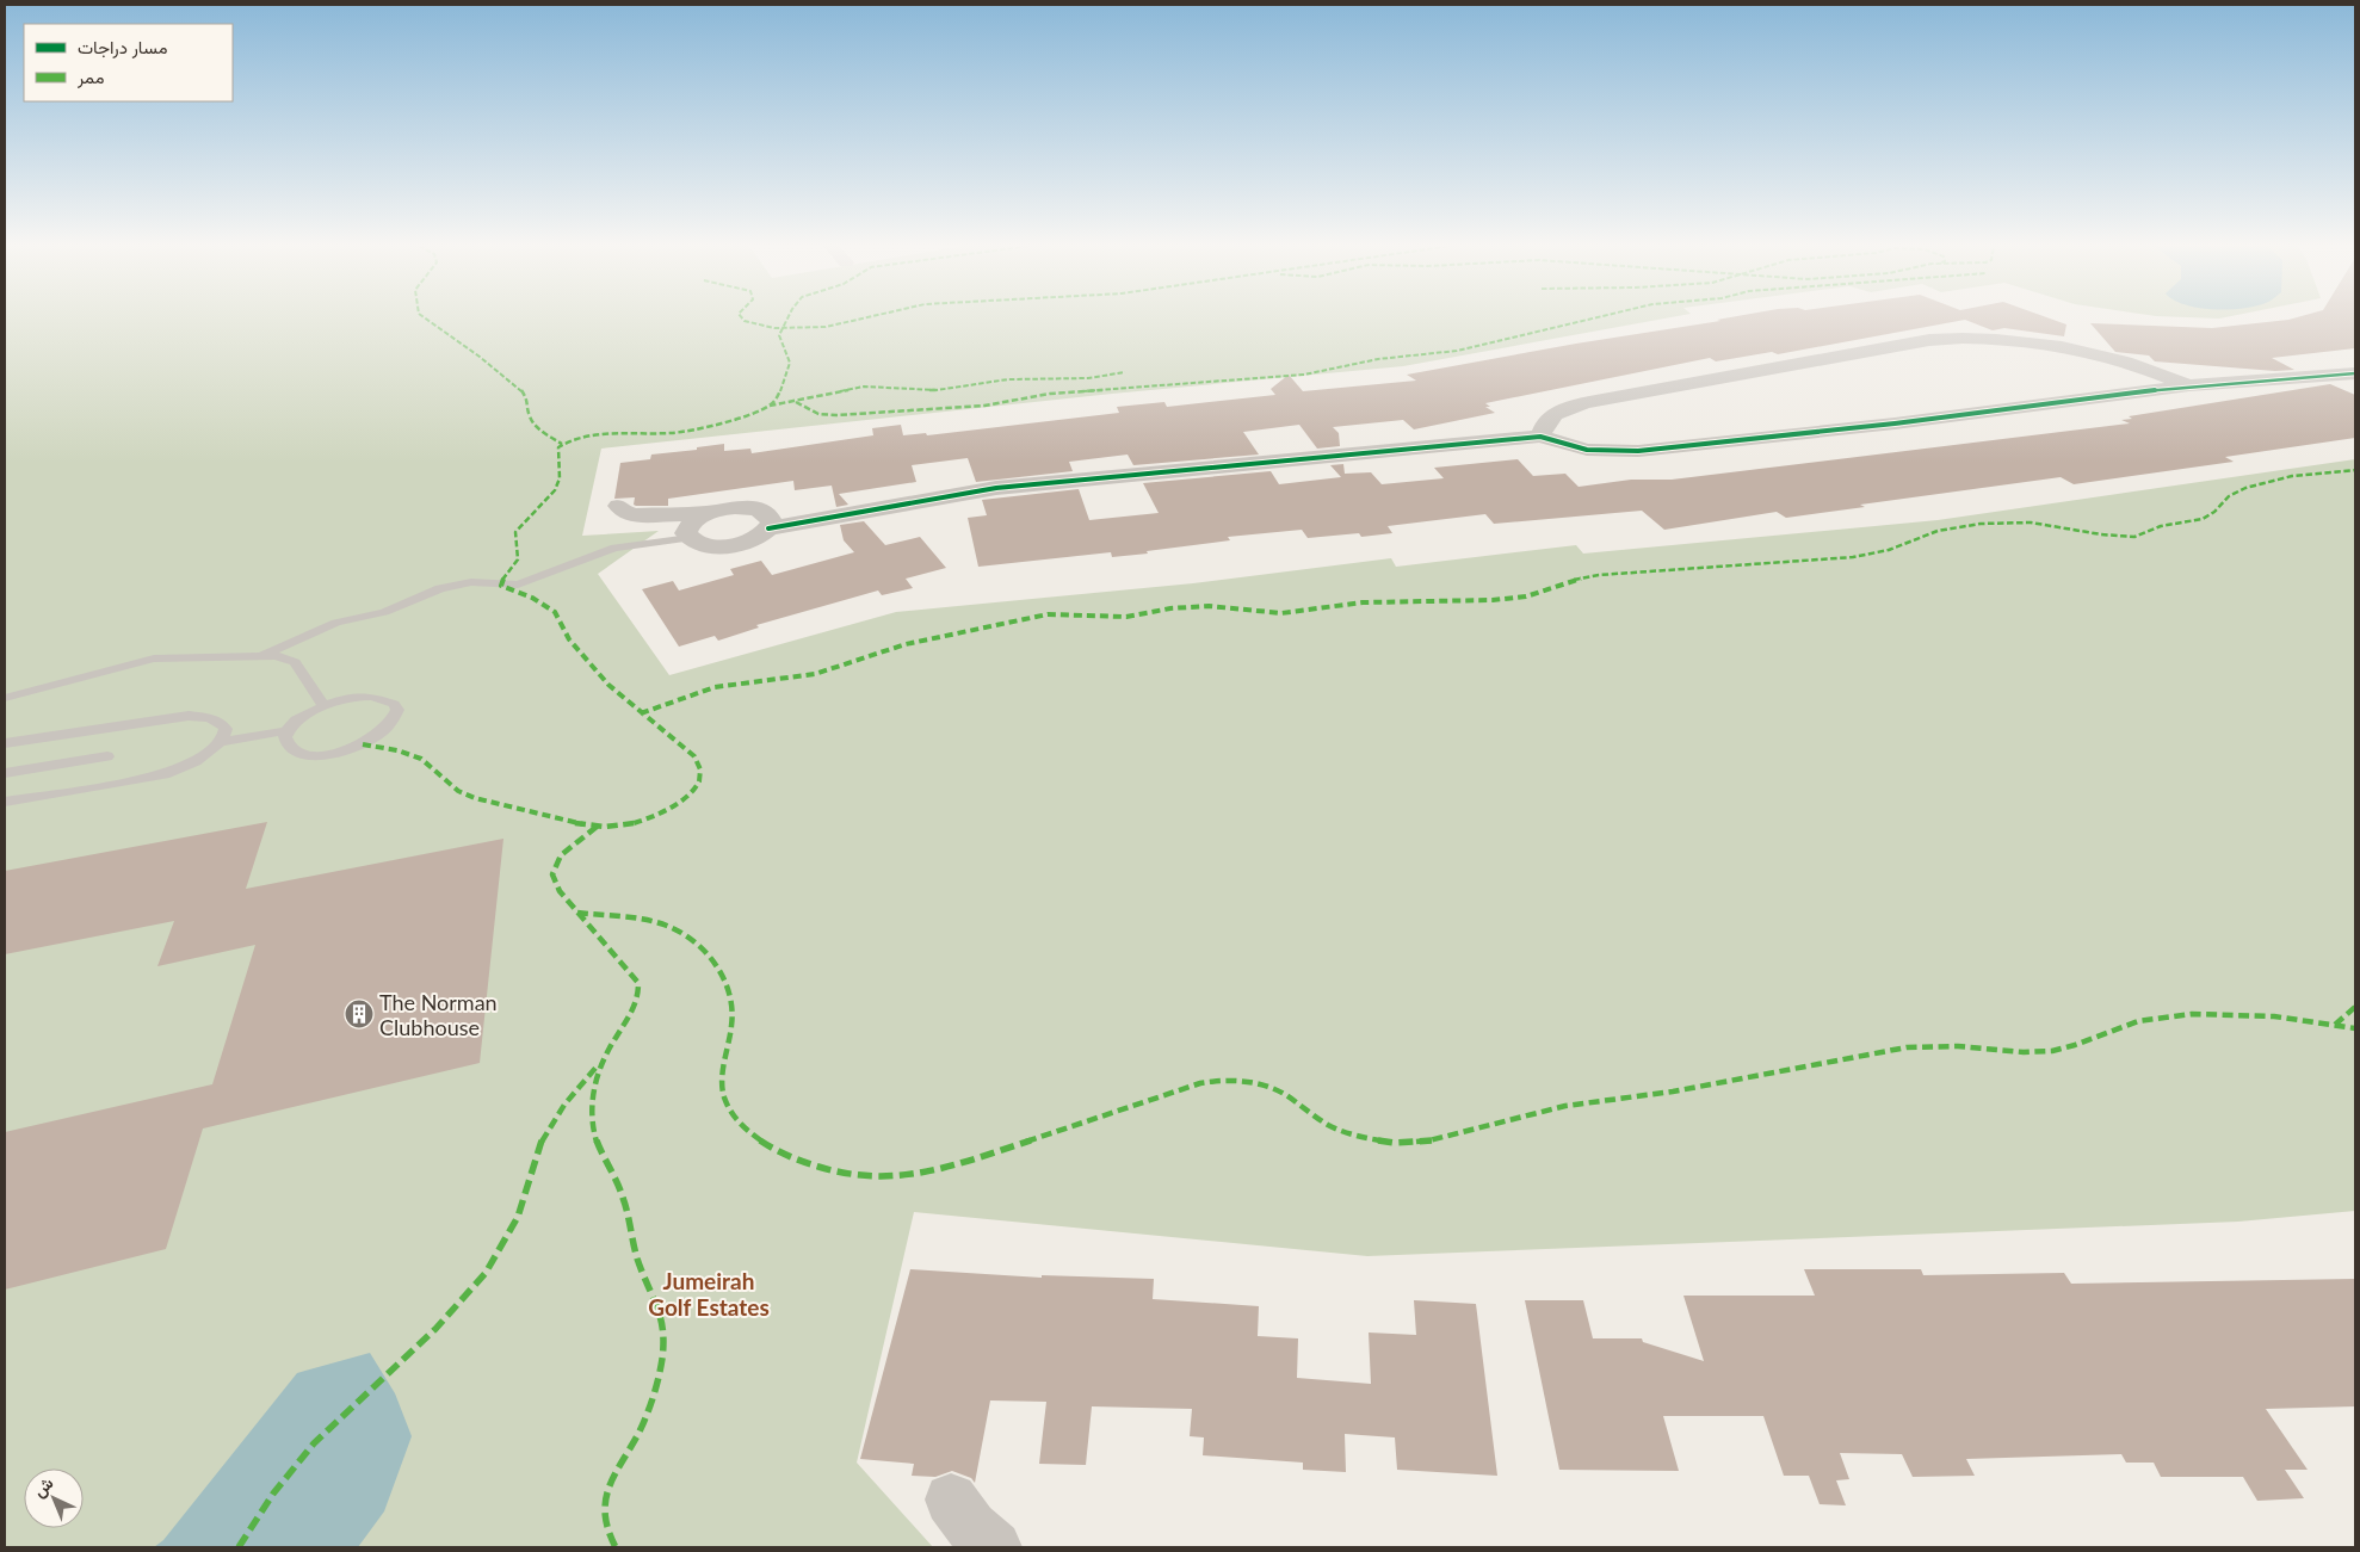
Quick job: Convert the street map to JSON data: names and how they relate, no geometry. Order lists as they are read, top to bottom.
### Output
{
  "districts": ["Jumeirah Golf Estates"],
  "places": {
    "building": ["The Norman Clubhouse"]
  },
  "legend": ["مسار دراجات", "ممر"],
  "north": "top left"
}
